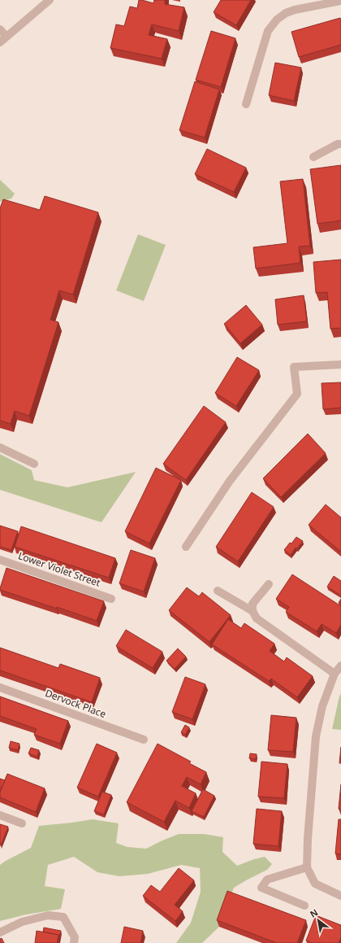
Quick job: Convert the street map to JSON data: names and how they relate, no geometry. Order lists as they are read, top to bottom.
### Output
{
  "streets": {
    "street": ["Lower Violet Street", "Dervock Place"]
  },
  "north": "top left"
}
